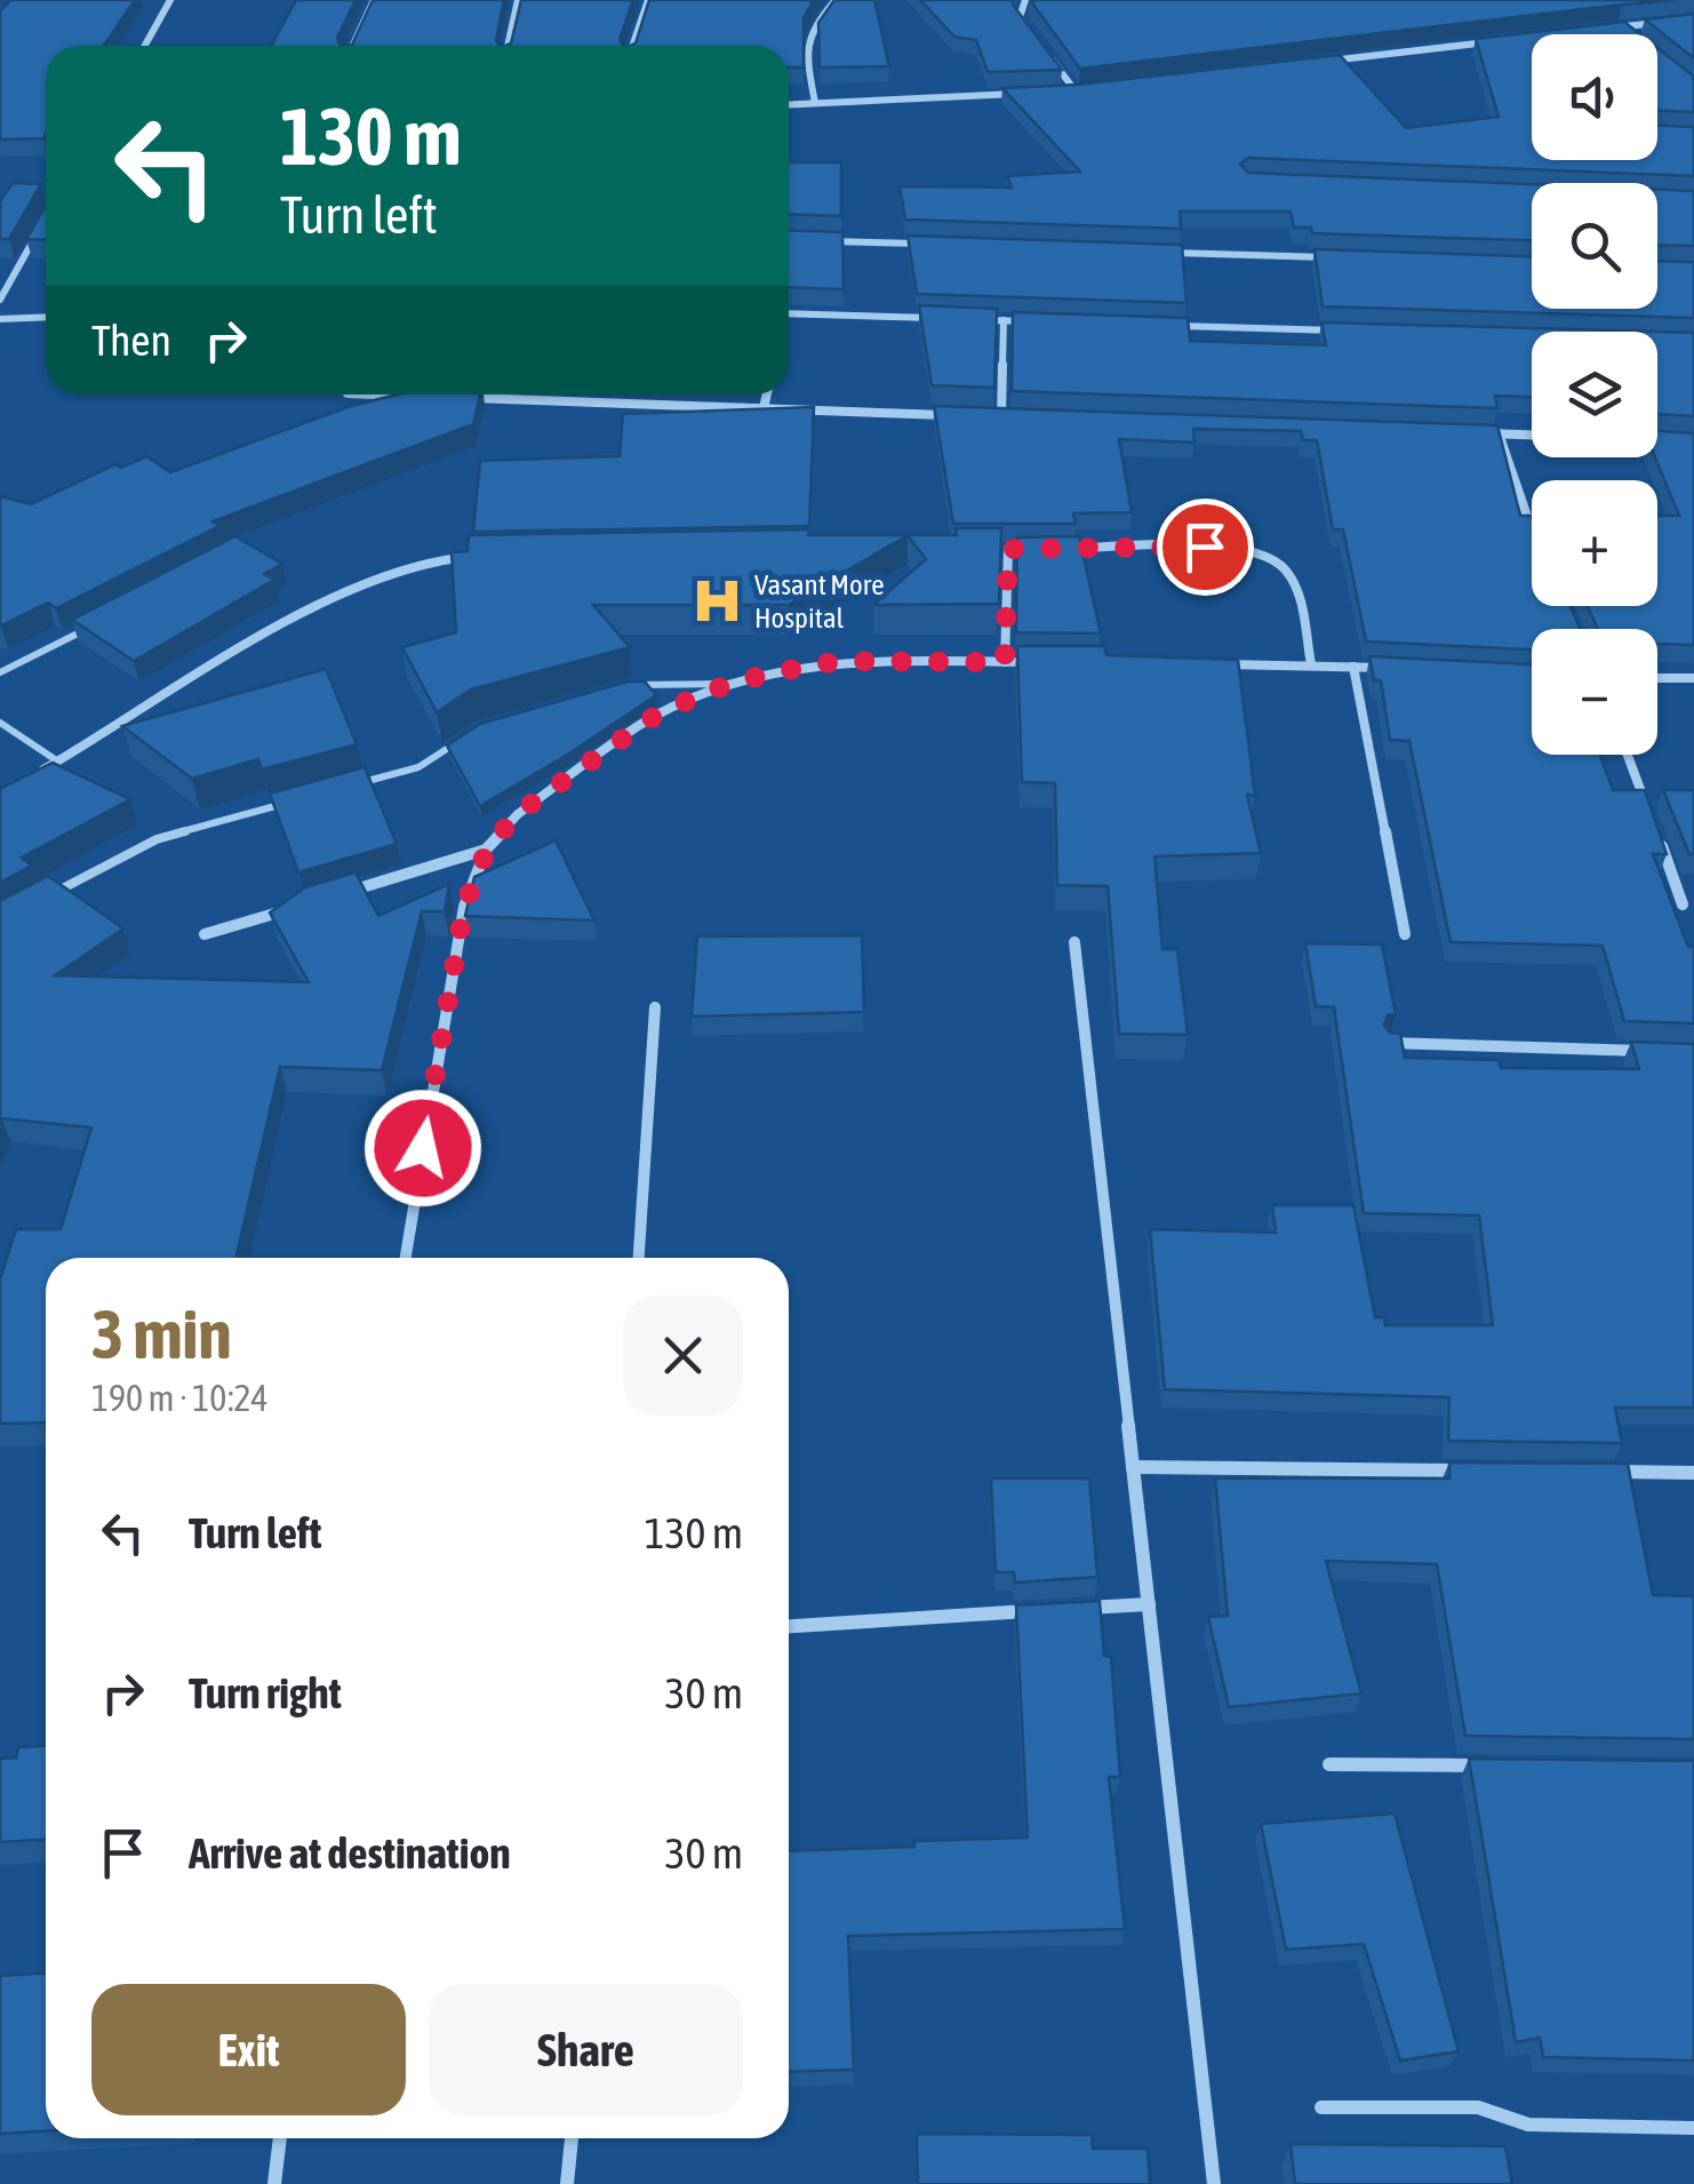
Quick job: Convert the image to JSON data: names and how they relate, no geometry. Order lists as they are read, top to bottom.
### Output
{
  "places": {
    "hospital": ["Vasant More Hospital"]
  },
  "page": {
    "map_buttons": ["+", "−"],
    "turn": ["130 m", "Turn left"],
    "then": "Then",
    "heading": ["3 min", "190 m · 10:24"],
    "list": [
      {
        "name": "Turn left",
        "value": "130 m"
      },
      {
        "name": "Turn right",
        "value": "30 m"
      },
      {
        "name": "Arrive at destination",
        "value": "30 m"
      }
    ],
    "buttons": ["Exit", "Share"]
  }
}
